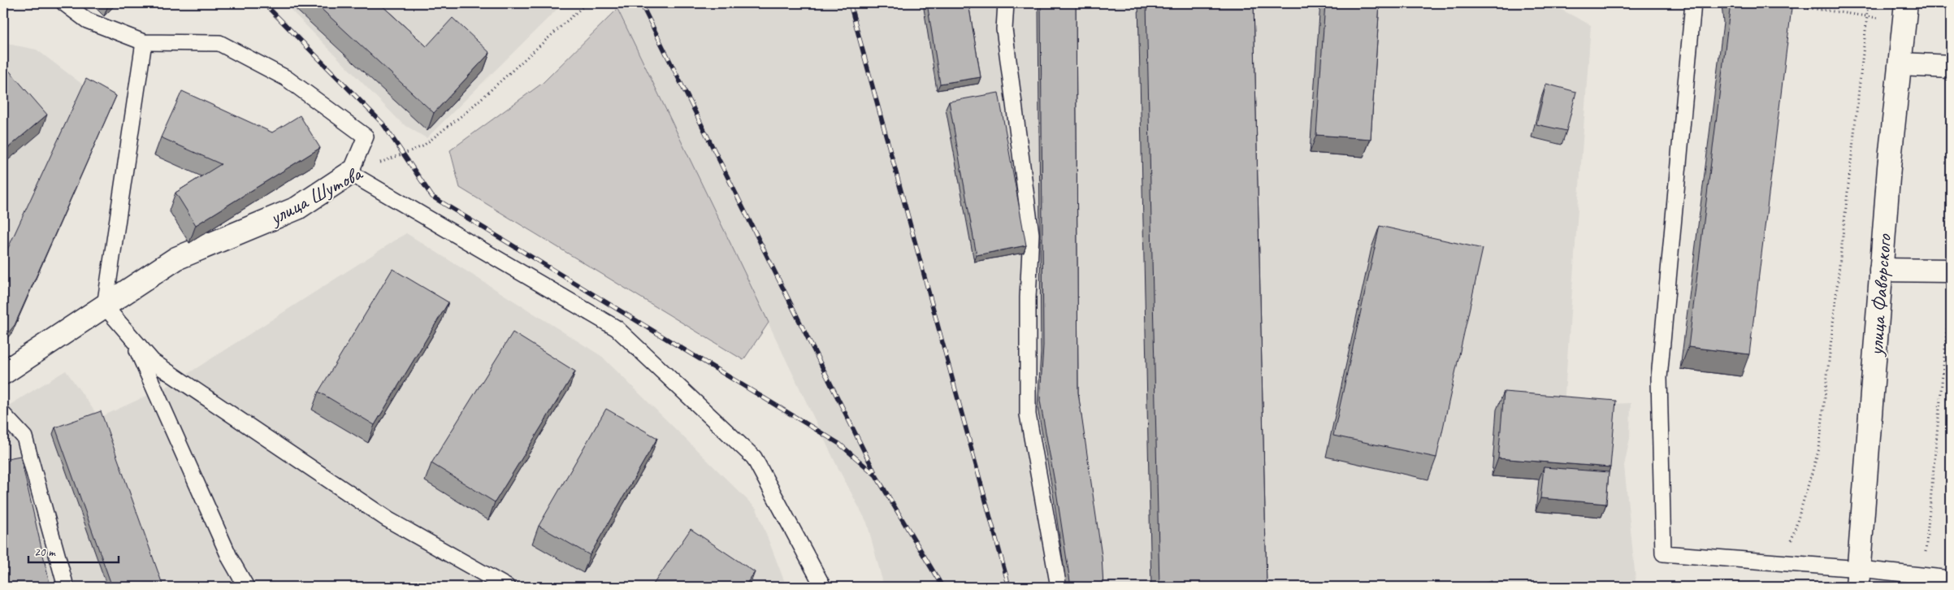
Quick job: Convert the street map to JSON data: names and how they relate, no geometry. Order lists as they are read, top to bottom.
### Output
{
  "streets": {
    "street": ["улица Шутова", "улица Фаворского"]
  },
  "scale_bar": "20 m"
}
